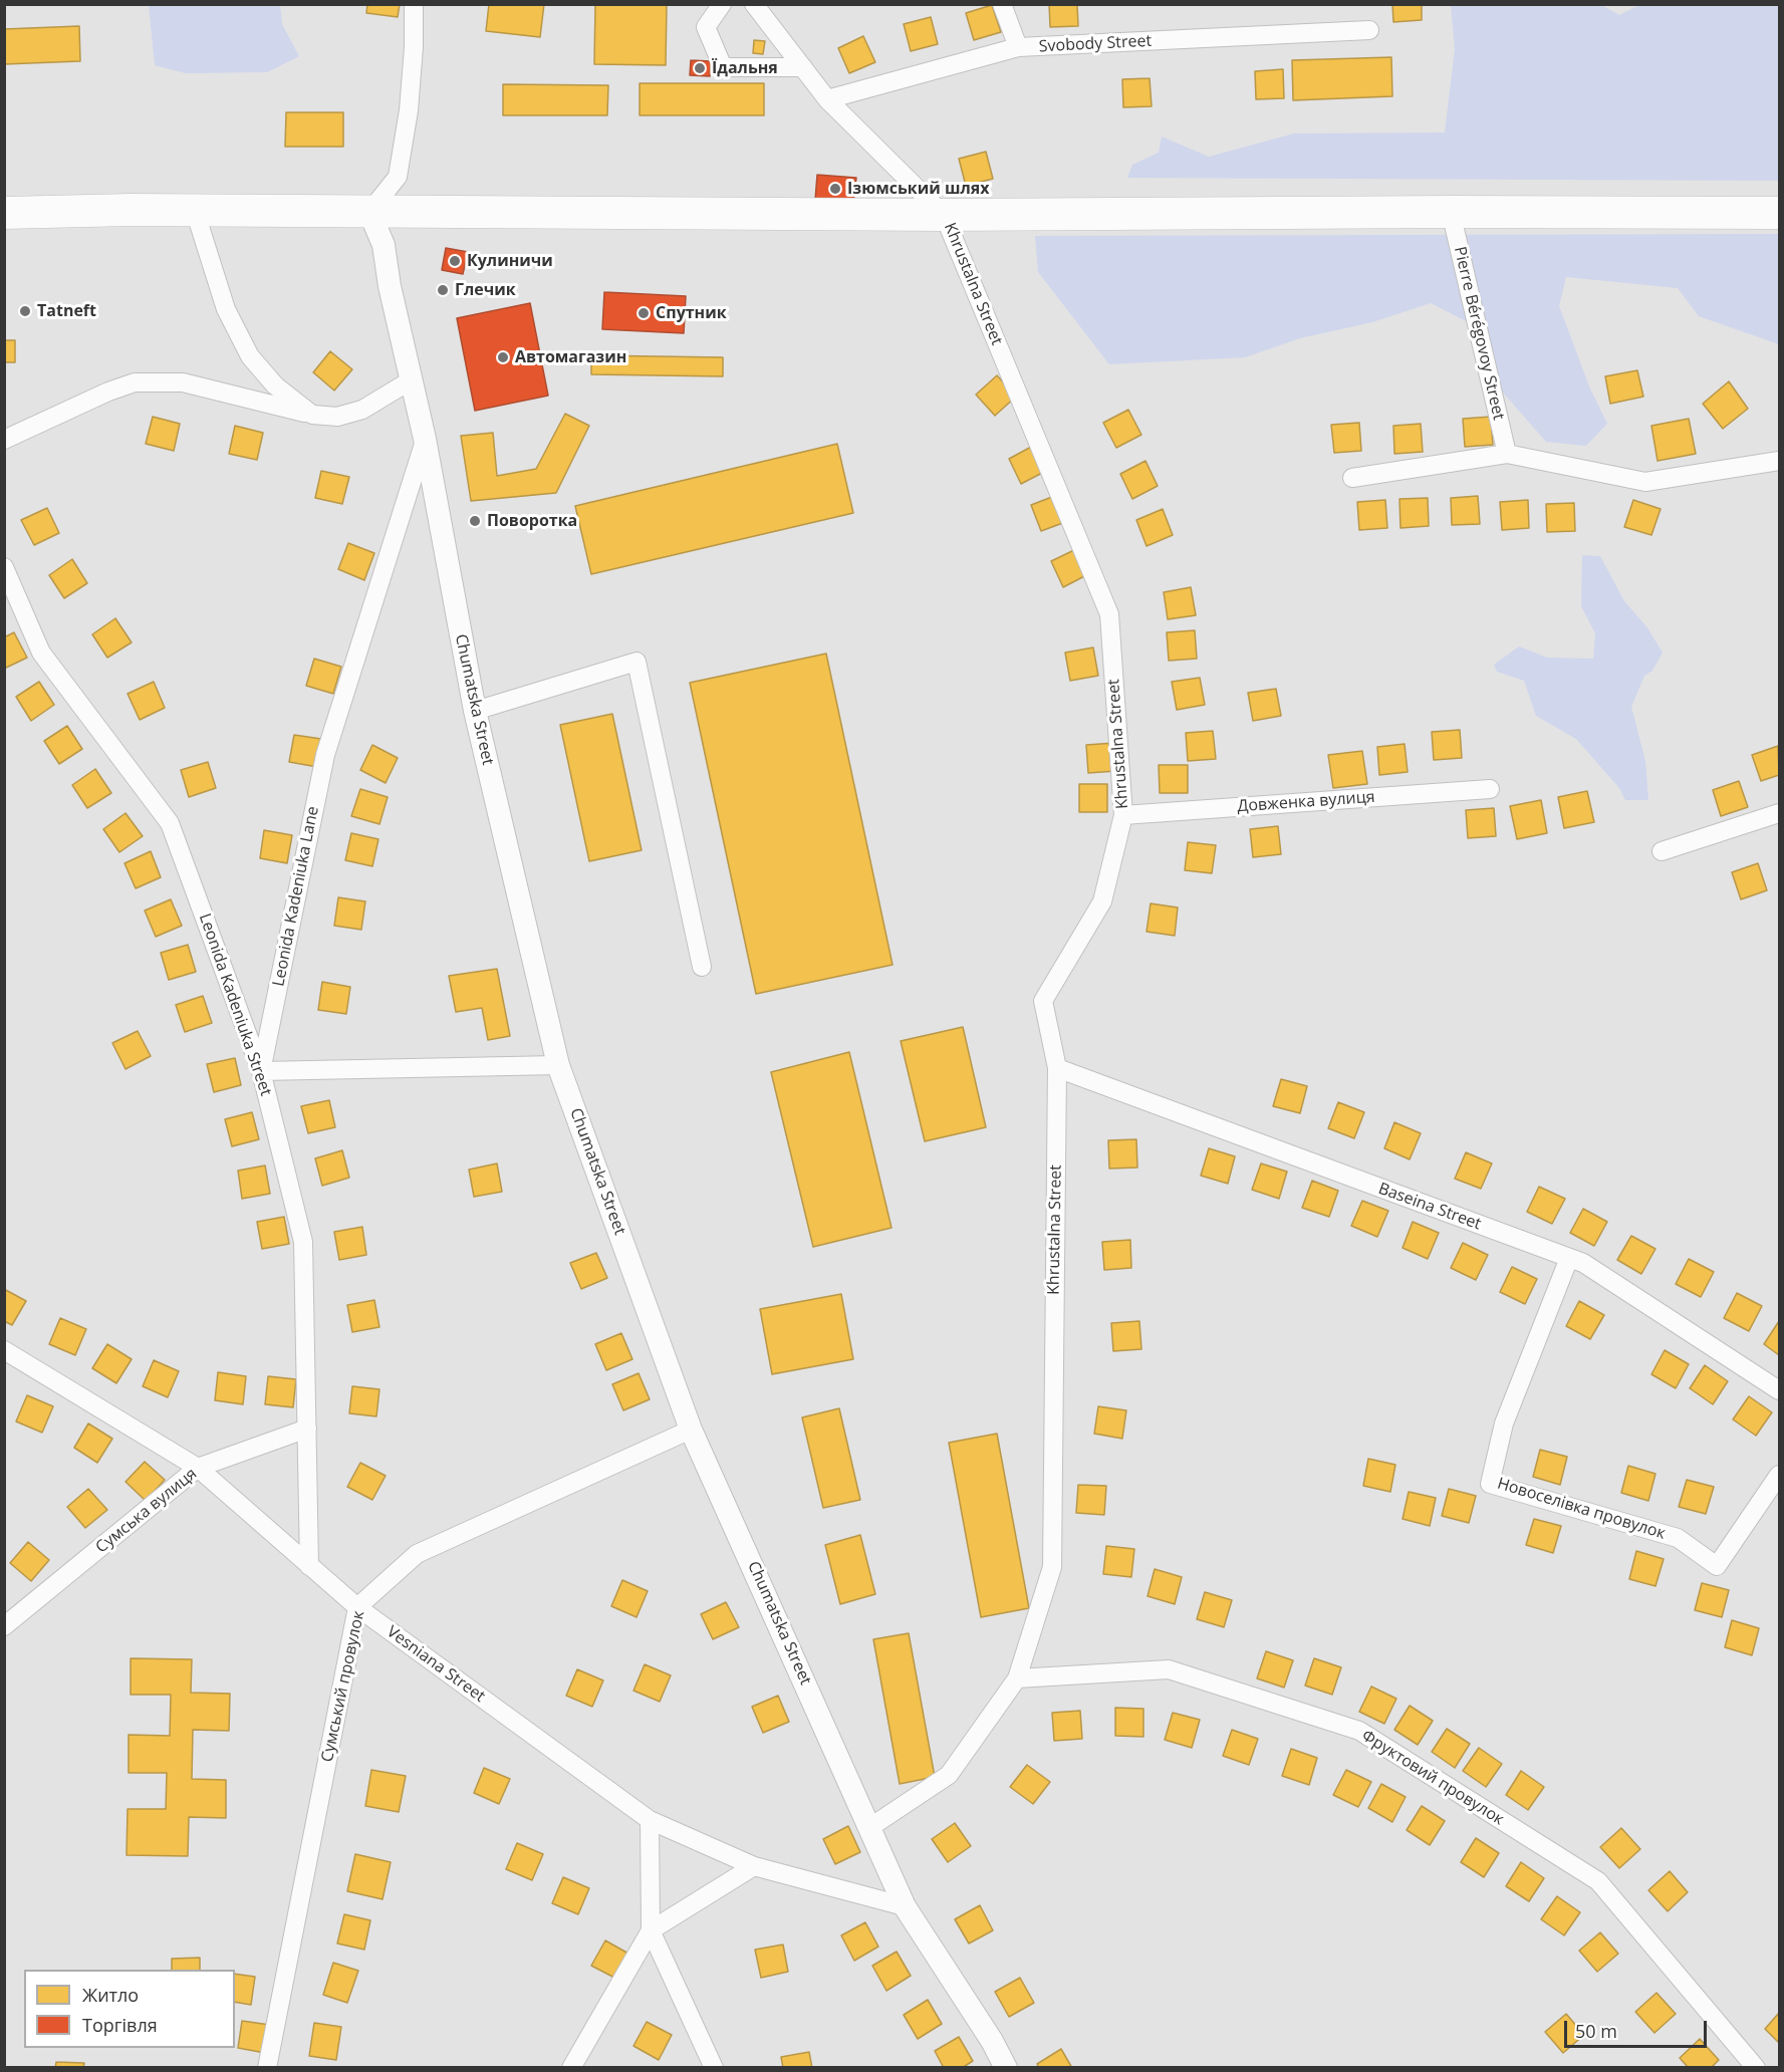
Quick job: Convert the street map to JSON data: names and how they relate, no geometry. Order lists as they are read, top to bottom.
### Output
{
  "streets": {
    "street": [
      "Svobody Street",
      "Khrustalna Street",
      "Pierre Bérégovoy Street",
      "Chumatska Street",
      "Довженка вулиця",
      "Leonida Kadeniuka Lane",
      "Leonida Kadeniuka Street",
      "Baseina Street",
      "Новоселівка провулок",
      "Сумська вулиця",
      "Vesniana Street",
      "Сумський провулок",
      "Фруктовий провулок"
    ]
  },
  "crossings": [
    ["Khrustalna Street", "Chumatska Street"],
    ["Khrustalna Street", "Довженка вулиця"],
    ["Khrustalna Street", "Baseina Street"],
    ["Khrustalna Street", "Фруктовий провулок"],
    ["Chumatska Street", "Leonida Kadeniuka Lane"],
    ["Chumatska Street", "Vesniana Street"],
    ["Chumatska Street", "Сумський провулок"],
    ["Leonida Kadeniuka Lane", "Leonida Kadeniuka Street"],
    ["Leonida Kadeniuka Street", "Сумська вулиця"],
    ["Leonida Kadeniuka Street", "Vesniana Street"],
    ["Baseina Street", "Новоселівка провулок"],
    ["Сумська вулиця", "Vesniana Street"],
    ["Vesniana Street", "Сумський провулок"]
  ],
  "places": [
    "Їдальня",
    "Ізюмський шлях",
    "Кулиничи",
    "Глечик",
    "Tatneft",
    "Спутник",
    "Автомагазин",
    "Поворотка"
  ],
  "legend": ["Житло", "Торгівля"],
  "scale_bar": "50 m"
}
